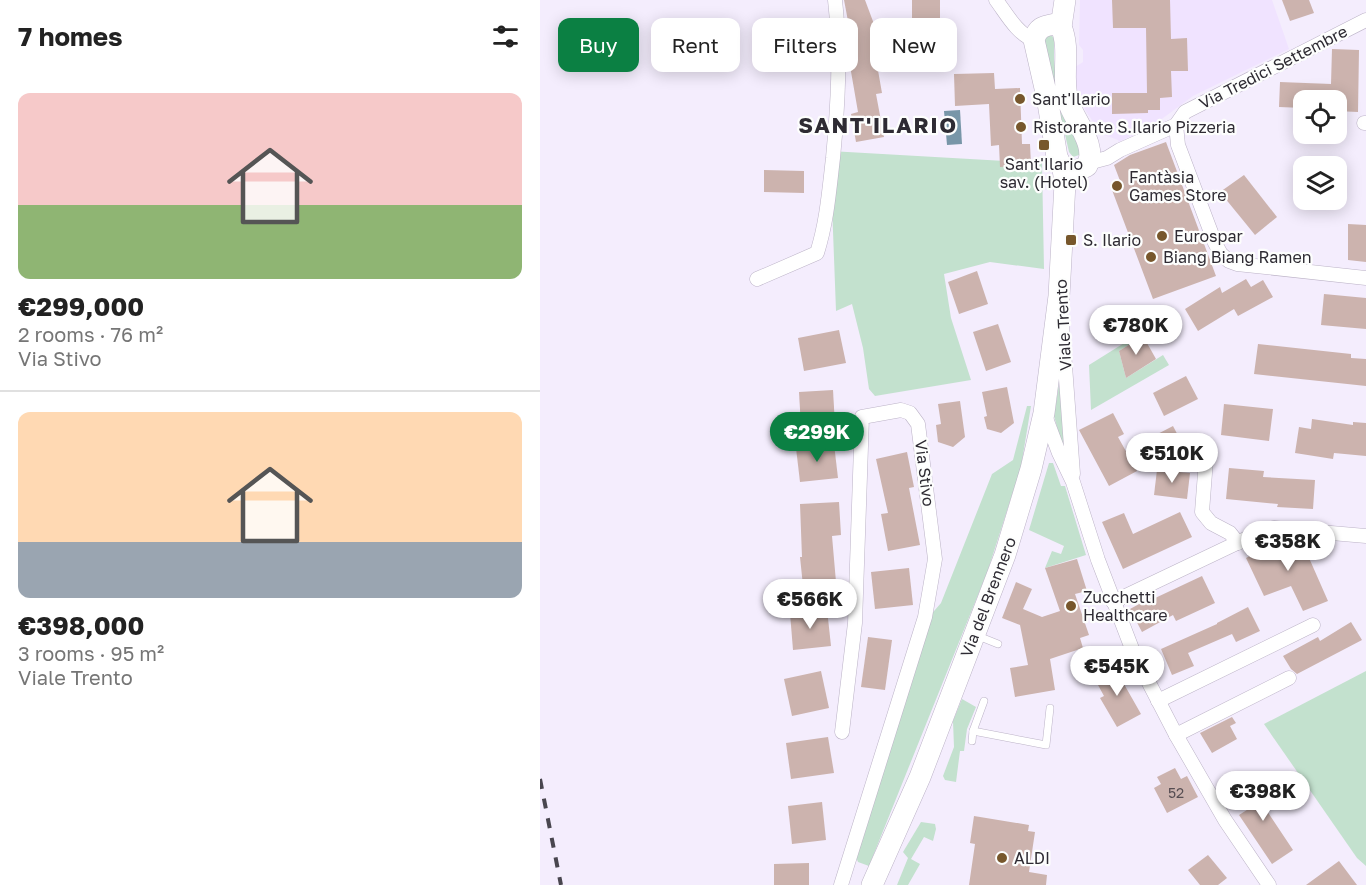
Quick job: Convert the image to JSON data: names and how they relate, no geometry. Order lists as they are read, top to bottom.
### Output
{
  "streets": {
    "main road": ["Viale Trento", "Via del Brennero"],
    "street": ["Via Tredici Settembre", "Via Stivo"]
  },
  "crossings": [
    ["Viale Trento", "Via del Brennero"]
  ],
  "districts": ["SANT'ILARIO"],
  "places": {
    "other": [
      "Sant'Ilario",
      "Ristorante S.Ilario Pizzeria",
      "Fantàsia Games Store",
      "Eurospar",
      "Biang Biang Ramen",
      "Zucchetti Healthcare",
      "ALDI"
    ],
    "transit": ["Sant'Ilario sav. (Hotel)", "S. Ilario"]
  },
  "house_numbers": ["52"],
  "page": {
    "heading": "7 homes",
    "chip": [
      "Buy",
      "Rent",
      "Filters",
      "New"
    ],
    "list": [
      {
        "name": "€299,000",
        "note": "2 rooms · 76 m² · Via Stivo"
      },
      {
        "name": "€398,000",
        "note": "3 rooms · 95 m² · Viale Trento"
      }
    ],
    "price": [
      "€780K",
      "€299K",
      "€510K",
      "€358K",
      "€566K",
      "€545K",
      "€398K"
    ]
  }
}
